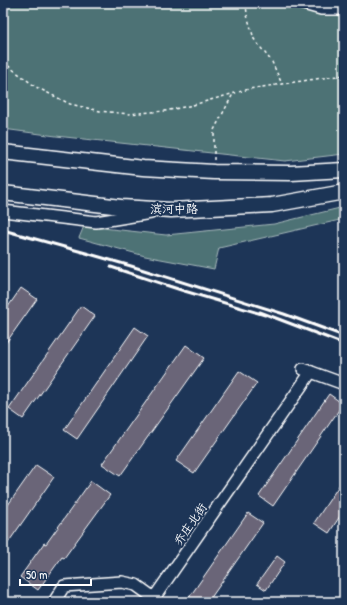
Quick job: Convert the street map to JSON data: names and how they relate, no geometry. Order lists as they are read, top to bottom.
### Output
{
  "streets": {
    "main road": ["滨河中路"],
    "street": ["乔庄北街"]
  },
  "scale_bar": "50 m"
}
